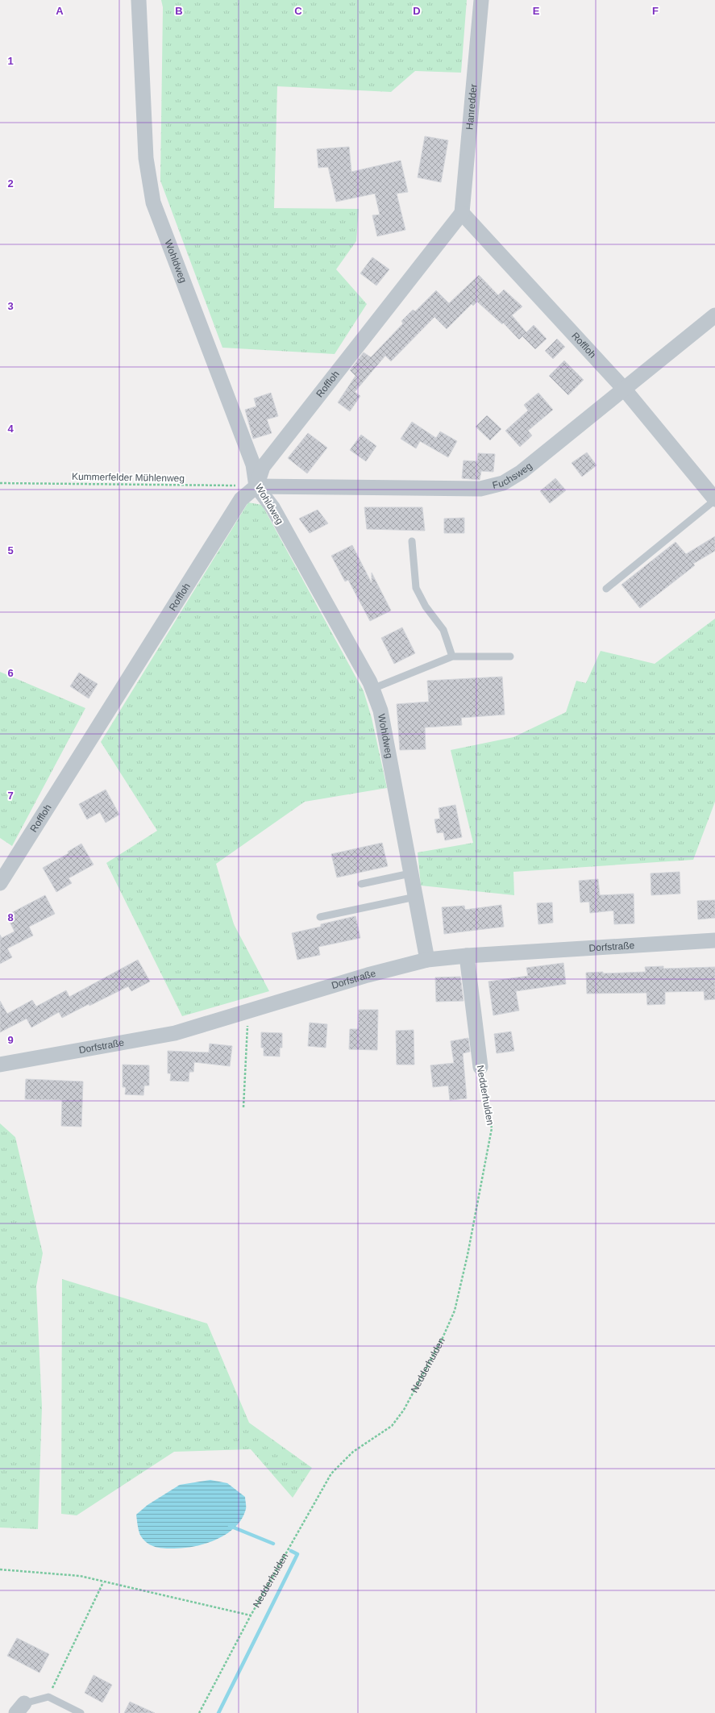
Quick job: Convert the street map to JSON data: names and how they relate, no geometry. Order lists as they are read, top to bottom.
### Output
{
  "streets": {
    "street": [
      "Hanredder",
      "Wohldweg",
      "Roffloh",
      "Fuchsweg",
      "Dorfstraße",
      "Nedderhulden"
    ],
    "path": ["Kummerfelder Mühlenweg"]
  },
  "crossings": [
    ["Hanredder", "Roffloh"],
    ["Wohldweg", "Roffloh"],
    ["Wohldweg", "Fuchsweg"],
    ["Wohldweg", "Kummerfelder Mühlenweg"],
    ["Wohldweg", "Dorfstraße"],
    ["Roffloh", "Fuchsweg"],
    ["Roffloh", "Kummerfelder Mühlenweg"],
    ["Fuchsweg", "Kummerfelder Mühlenweg"],
    ["Dorfstraße", "Nedderhulden"]
  ],
  "grid": {
    "columns": [
      "A",
      "B",
      "C",
      "D",
      "E",
      "F"
    ],
    "rows": [
      "1",
      "2",
      "3",
      "4",
      "5",
      "6",
      "7",
      "8",
      "9"
    ]
  }
}
